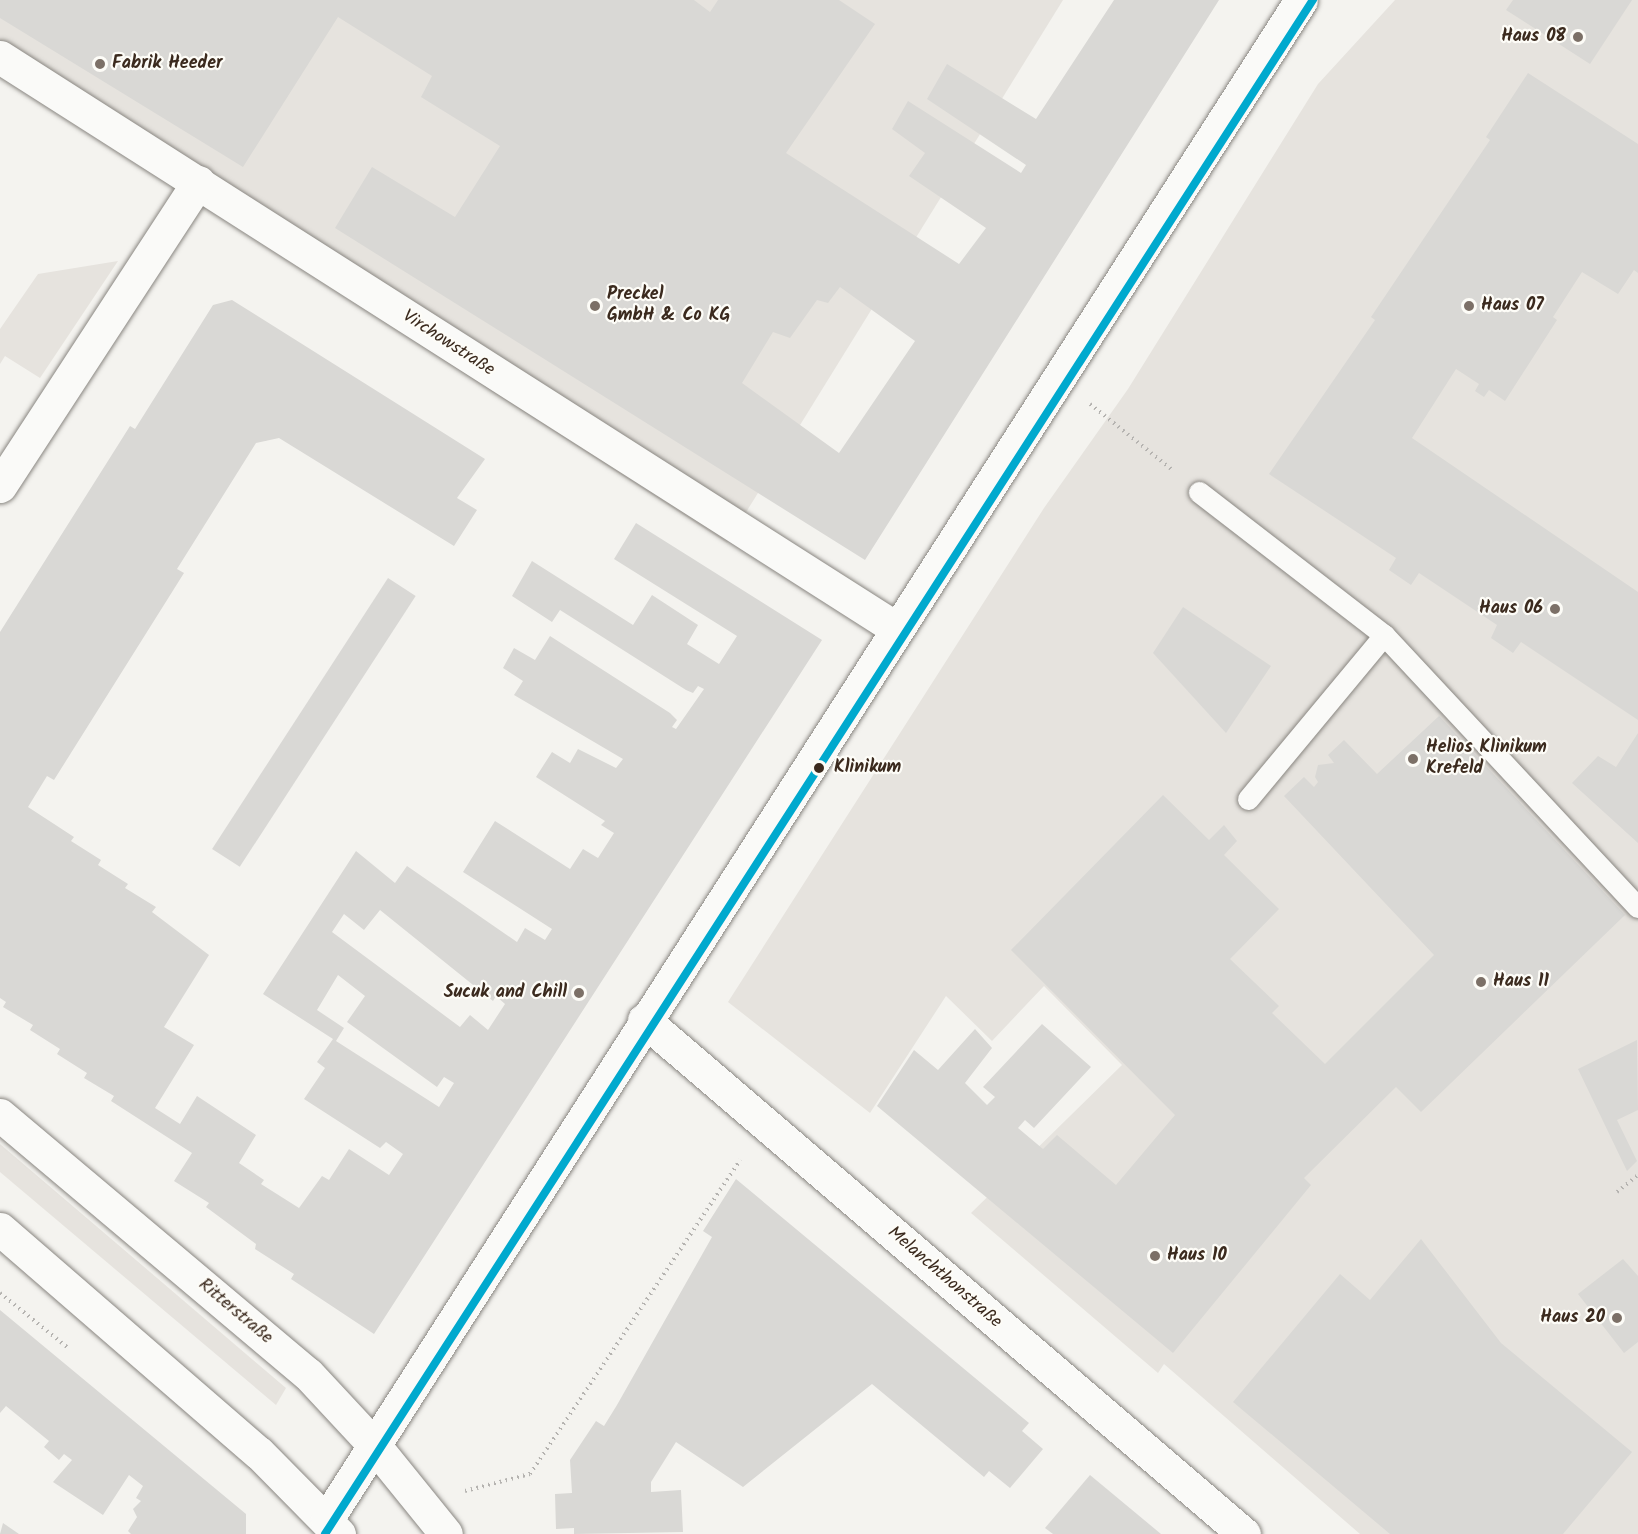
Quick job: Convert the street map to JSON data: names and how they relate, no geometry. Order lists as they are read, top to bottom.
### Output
{
  "streets": {
    "main road": ["Virchowstraße", "Melanchthonstraße", "Ritterstraße"]
  },
  "places": [
    "Haus 08",
    "Fabrik Heeder",
    "Preckel GmbH & Co KG",
    "Haus 07",
    "Haus 06",
    "Helios Klinikum Krefeld",
    "Klinikum",
    "Haus 11",
    "Sucuk and Chill",
    "Haus 10",
    "Haus 20"
  ]
}
